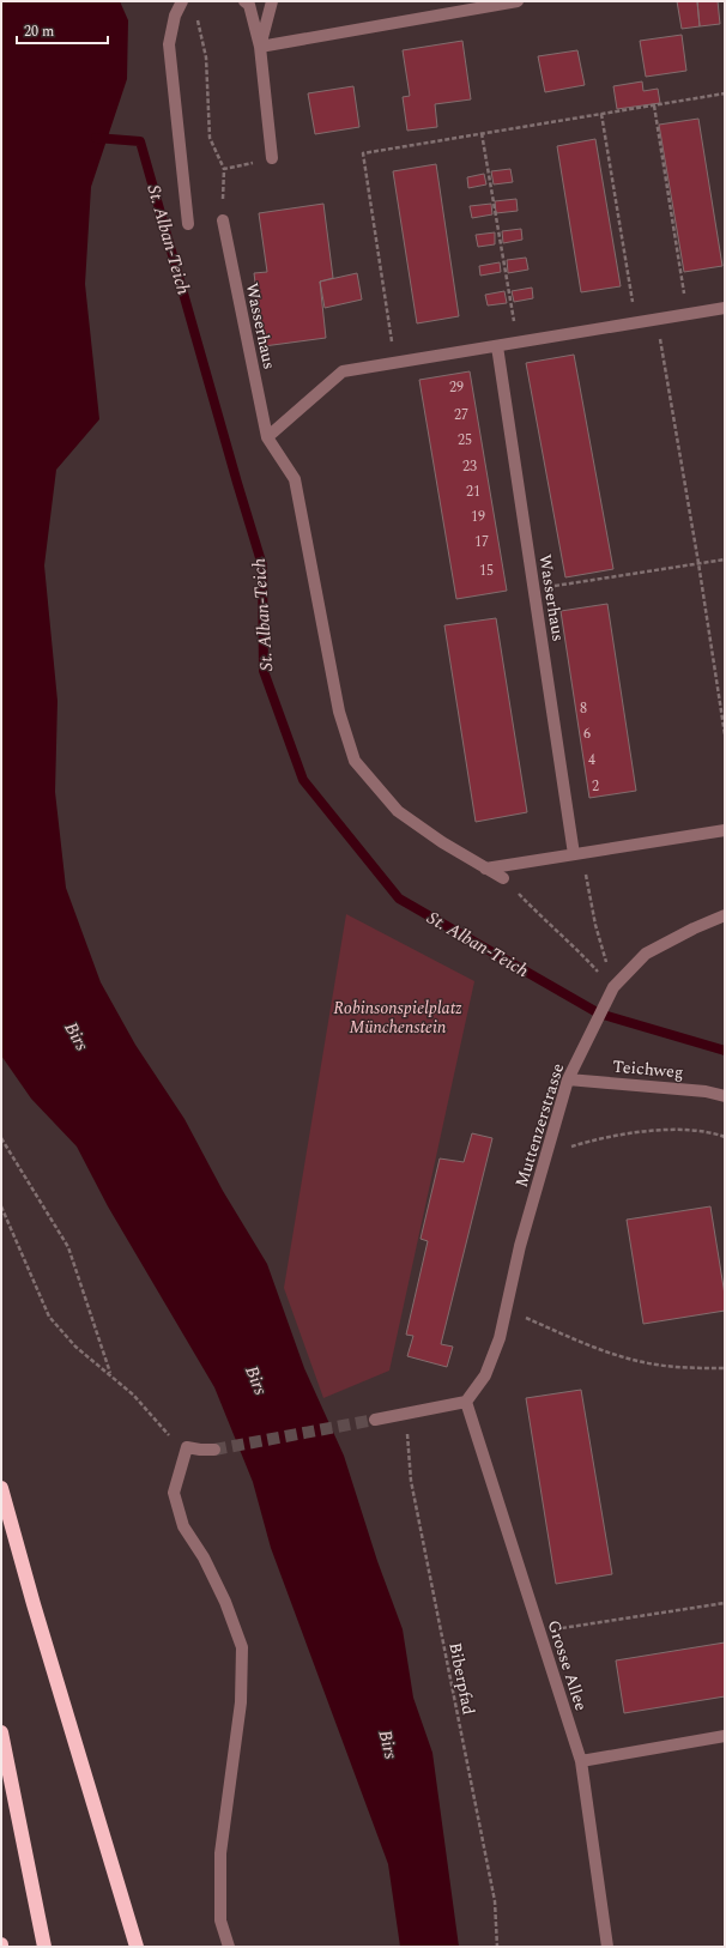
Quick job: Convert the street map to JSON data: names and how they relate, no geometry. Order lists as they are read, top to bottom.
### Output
{
  "streets": {
    "street": [
      "Wasserhaus",
      "Teichweg",
      "Muttenzerstrasse",
      "Grosse Allee"
    ],
    "path": ["Biberpfad"]
  },
  "crossings": [
    ["Teichweg", "Muttenzerstrasse"],
    ["Muttenzerstrasse", "Grosse Allee"]
  ],
  "water": ["St. Alban-Teich", "Birs"],
  "parks": ["Robinsonspielplatz Münchenstein"],
  "house_numbers": [
    "29",
    "27",
    "25",
    "23",
    "21",
    "19",
    "17",
    "15",
    "8",
    "6",
    "4",
    "2"
  ],
  "scale_bar": "20 m"
}
